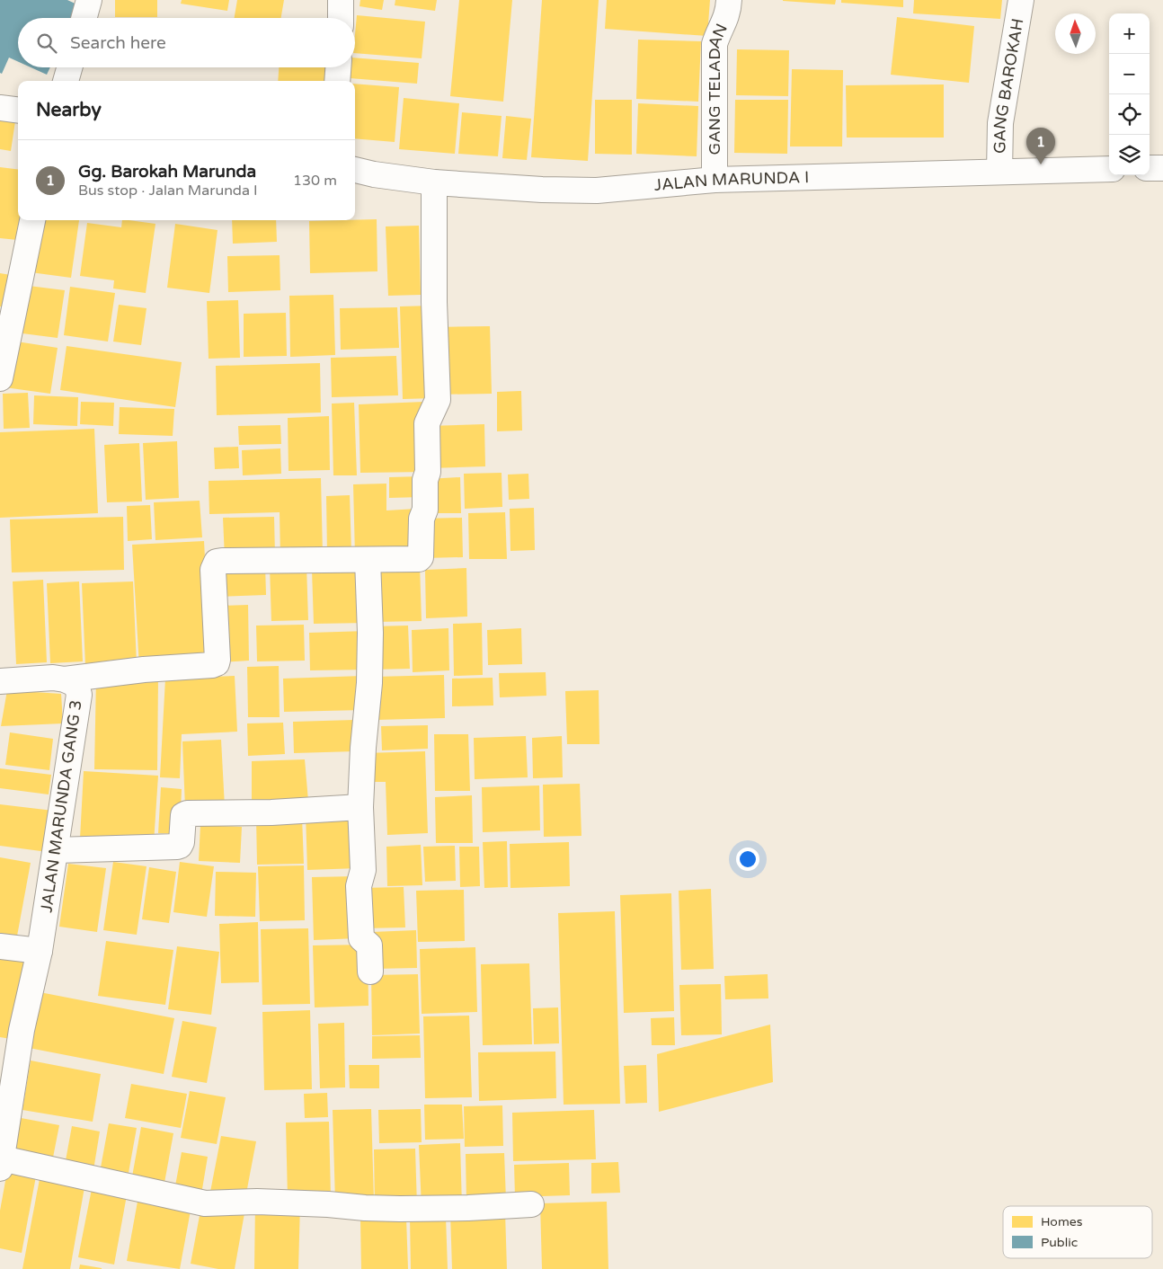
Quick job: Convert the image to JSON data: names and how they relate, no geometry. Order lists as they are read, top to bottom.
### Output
{
  "streets": {
    "street": [
      "GANG BAROKAH",
      "GANG TELADAN",
      "JALAN MARUNDA I",
      "JALAN MARUNDA GANG 3"
    ]
  },
  "crossings": [
    ["GANG BAROKAH", "JALAN MARUNDA I"],
    ["GANG TELADAN", "JALAN MARUNDA I"]
  ],
  "legend": ["Homes", "Public"],
  "north": "top",
  "page": {
    "map_buttons": ["+", "−"],
    "search": "Search here",
    "heading": "Nearby",
    "pins": "1",
    "list": [
      {
        "mark": "1",
        "name": "Gg. Barokah Marunda",
        "note": "Bus stop · Jalan Marunda I",
        "value": "130 m"
      }
    ]
  }
}
